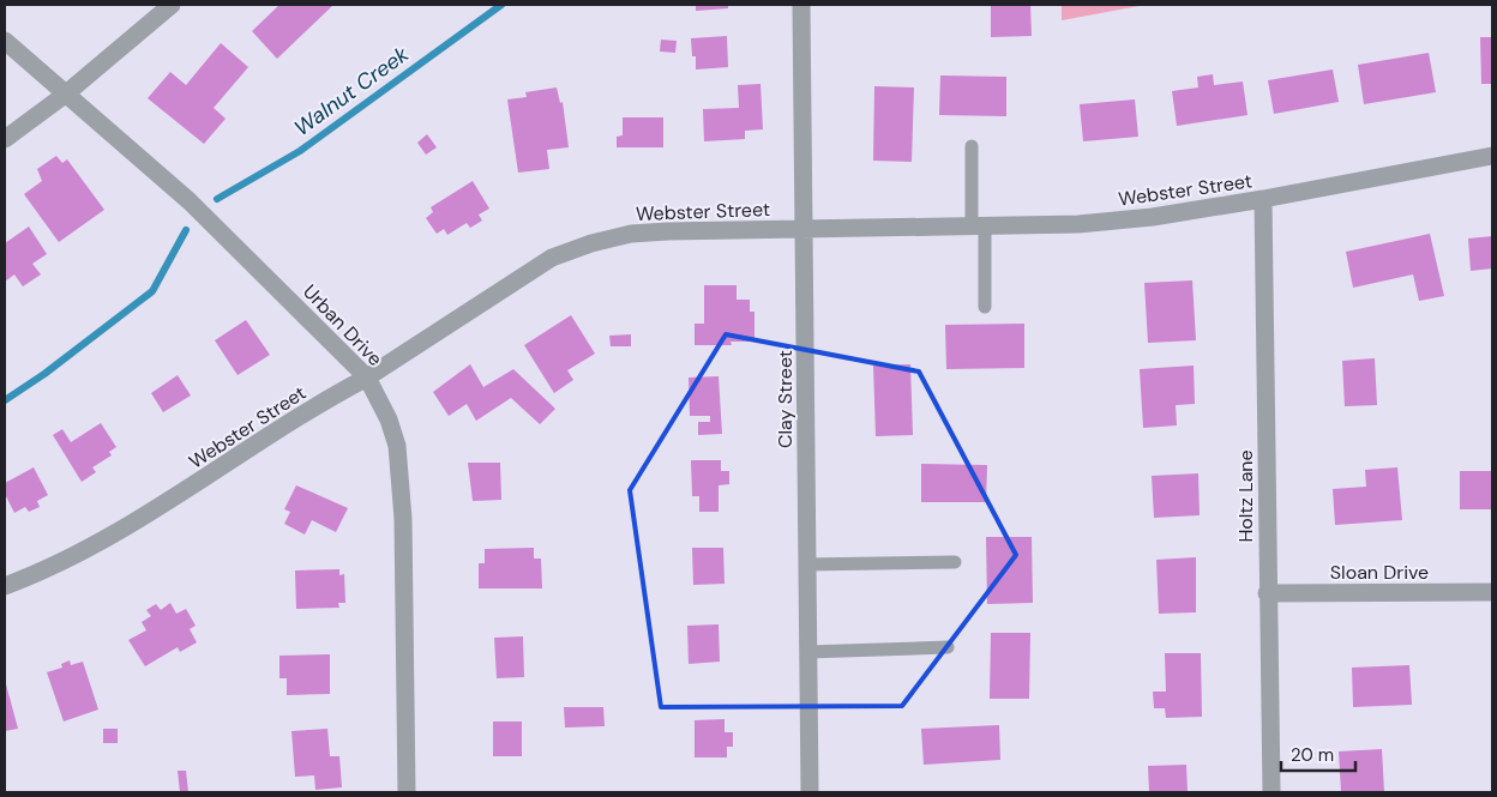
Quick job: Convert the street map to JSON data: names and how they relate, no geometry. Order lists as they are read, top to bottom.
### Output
{
  "streets": {
    "street": [
      "Webster Street",
      "Urban Drive",
      "Clay Street",
      "Holtz Lane",
      "Sloan Drive"
    ]
  },
  "crossings": [
    ["Webster Street", "Urban Drive"],
    ["Webster Street", "Clay Street"],
    ["Webster Street", "Holtz Lane"],
    ["Holtz Lane", "Sloan Drive"]
  ],
  "water": ["Walnut Creek"],
  "scale_bar": "20 m"
}
